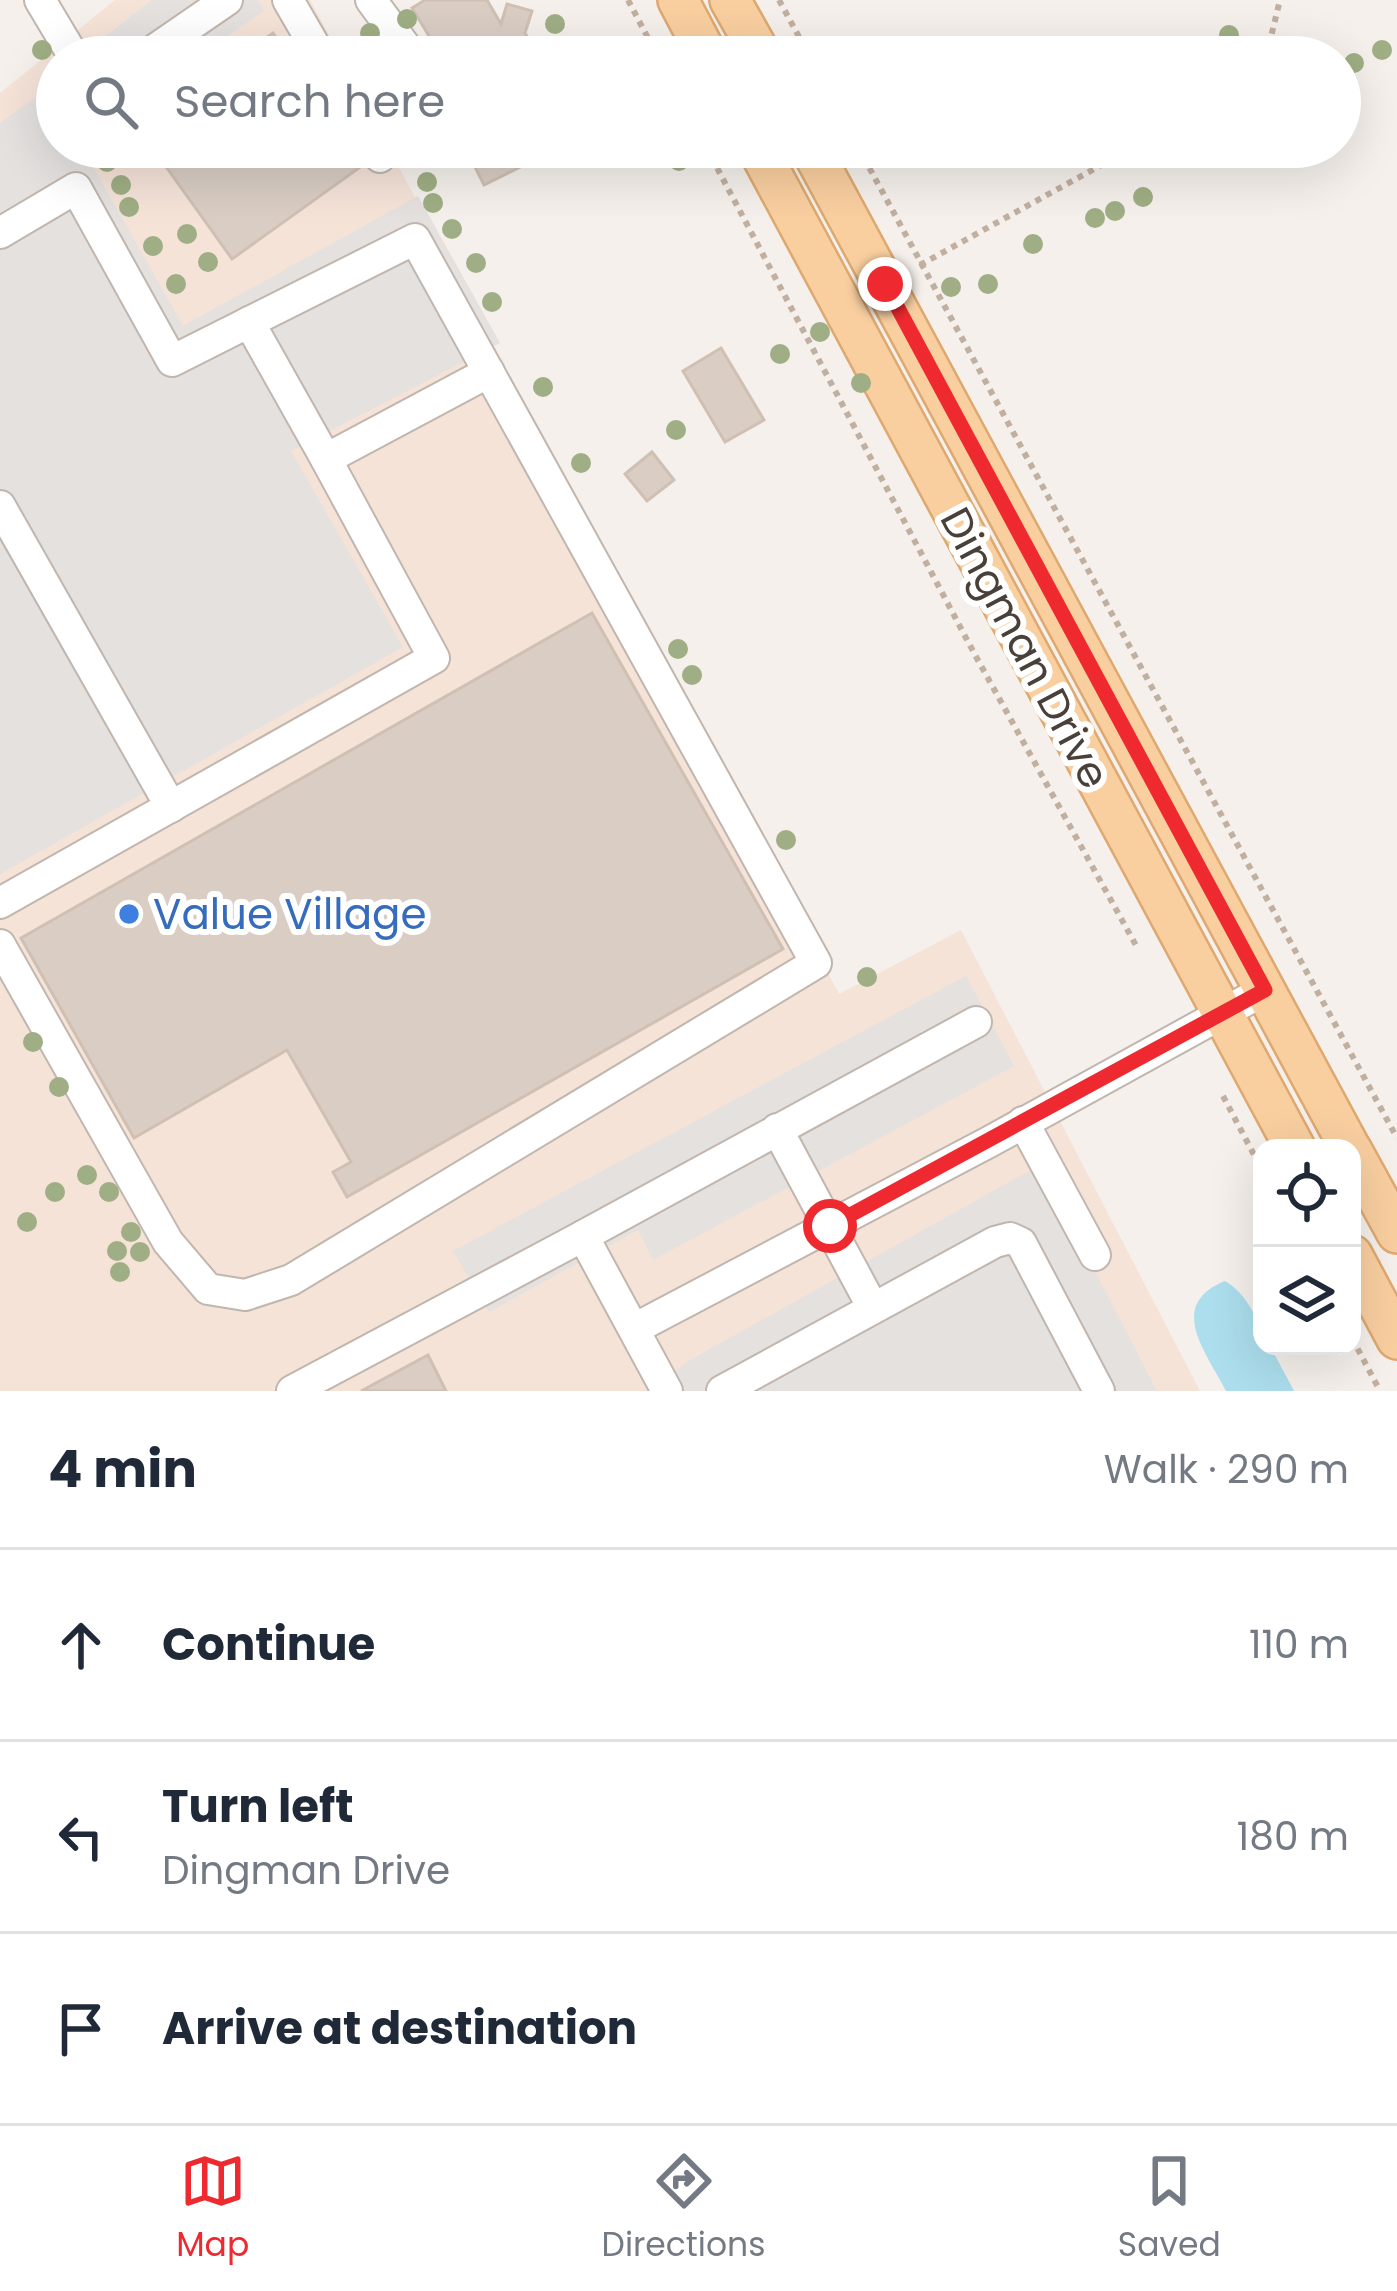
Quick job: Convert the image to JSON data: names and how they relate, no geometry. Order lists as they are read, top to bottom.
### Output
{
  "streets": {
    "main road": ["Dingman Drive"]
  },
  "places": ["Value Village"],
  "page": {
    "search": "Search here",
    "heading": ["4 min", "Walk · 290 m"],
    "list": [
      ["Continue", "110 m"],
      ["Turn left", "Dingman Drive", "180 m"],
      "Arrive at destination"
    ],
    "nav": ["Map", "Directions", "Saved"]
  }
}
